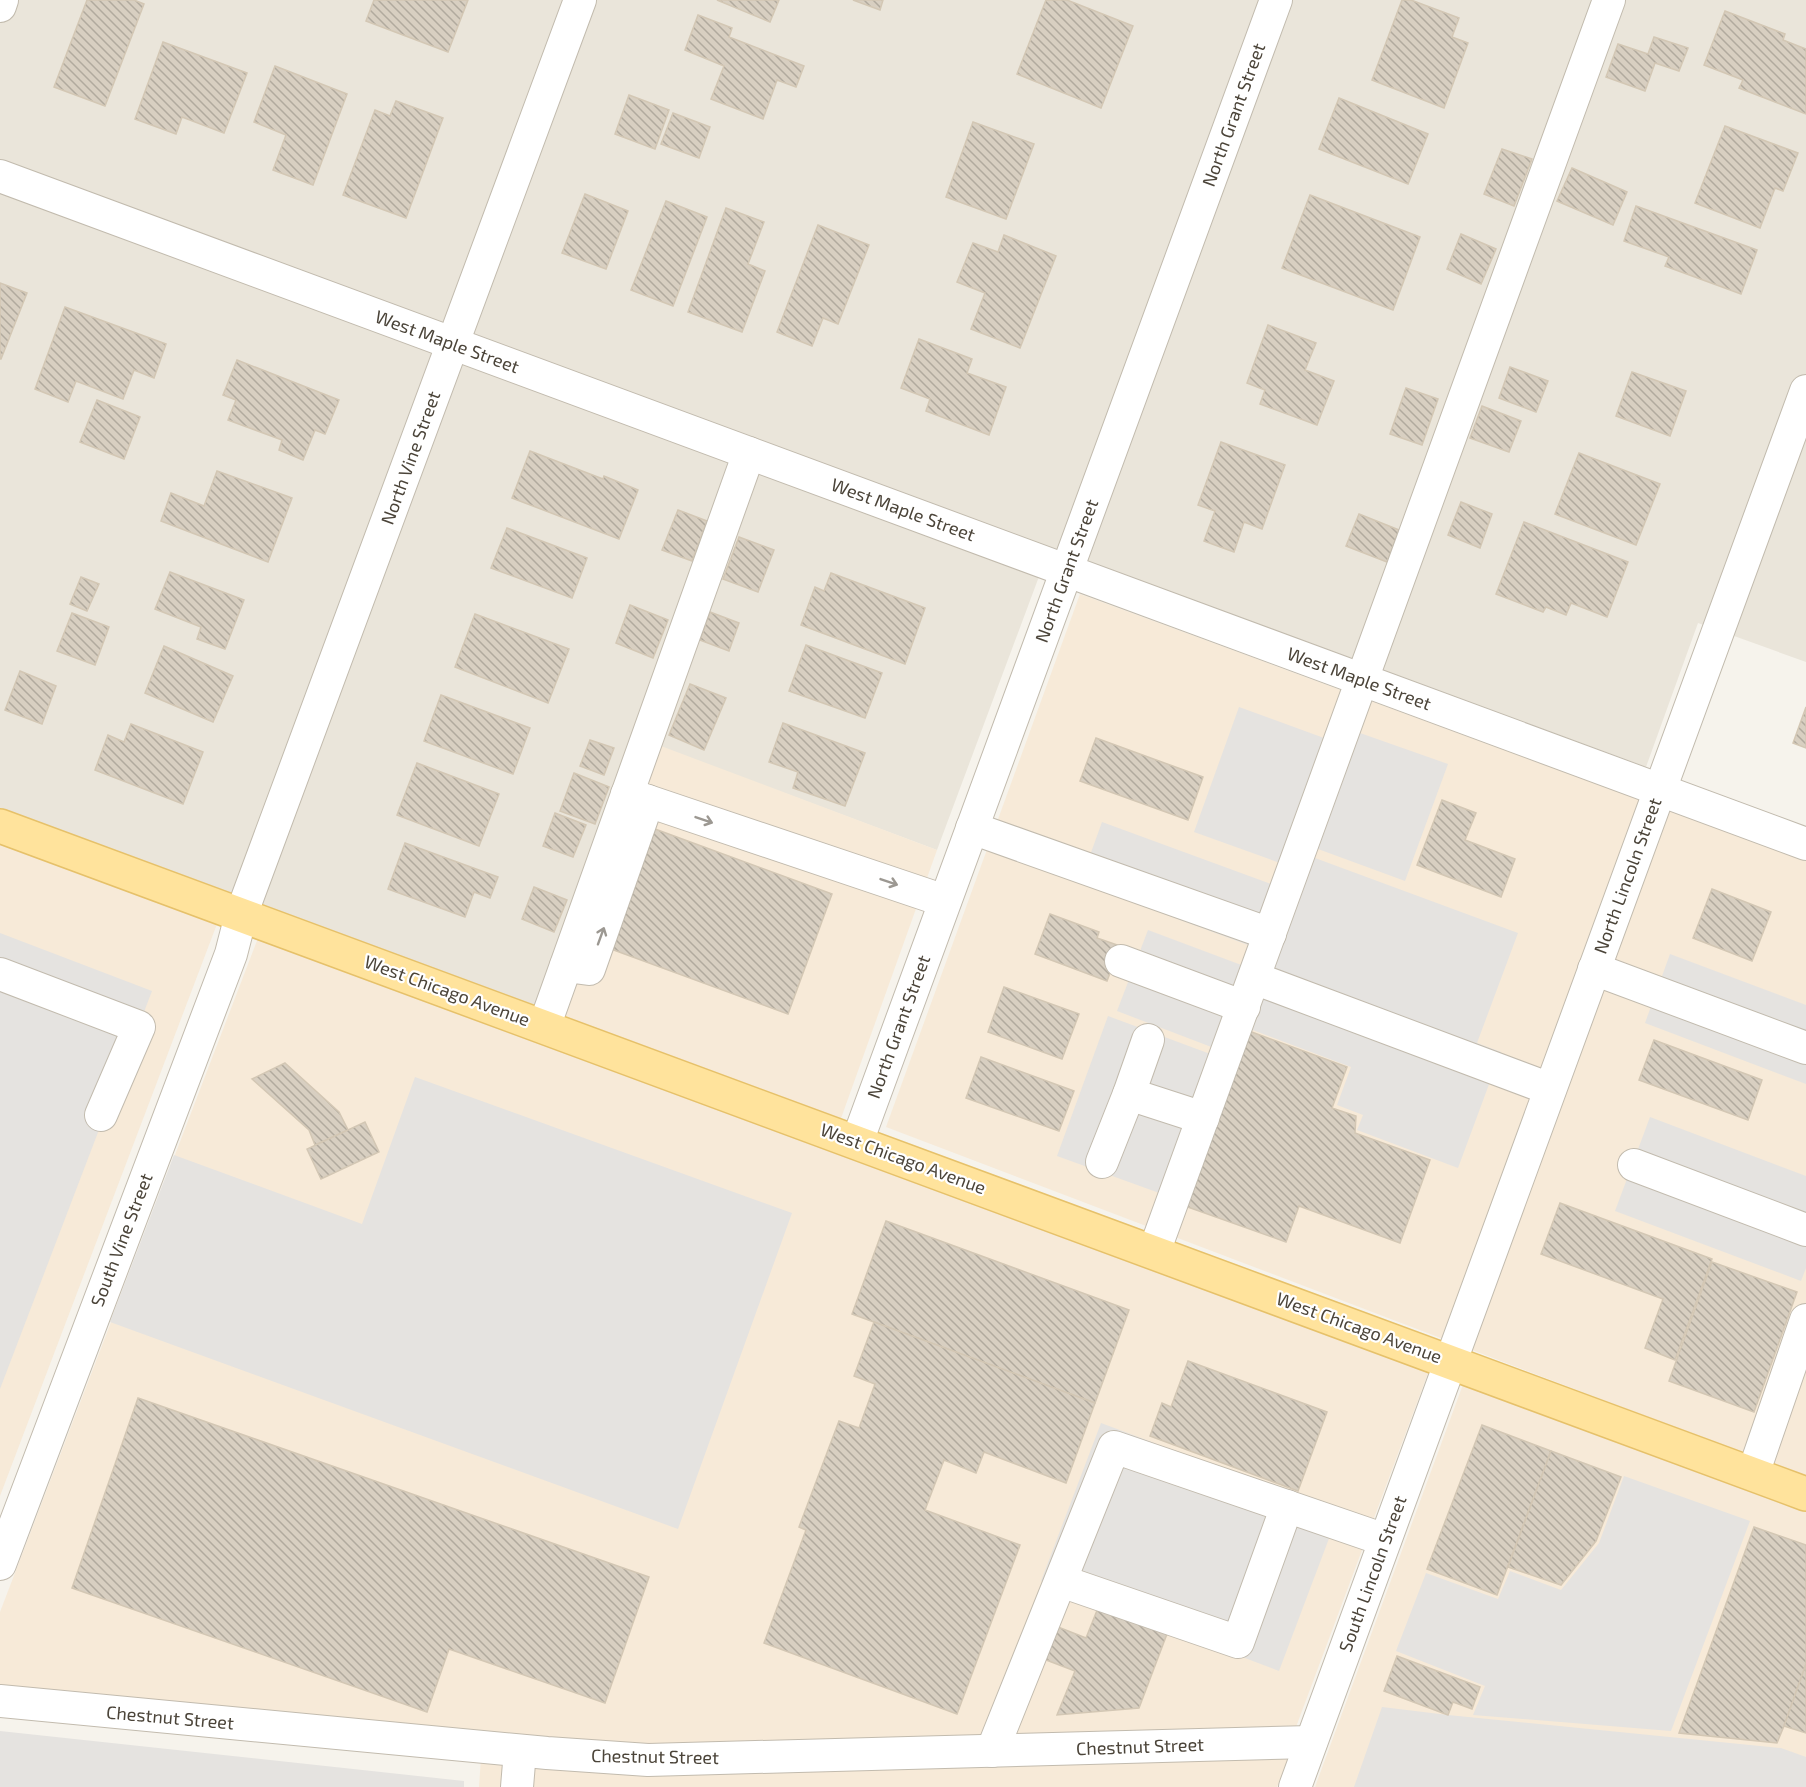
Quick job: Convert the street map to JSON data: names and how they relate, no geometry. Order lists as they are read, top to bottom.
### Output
{
  "streets": {
    "main road": ["West Chicago Avenue"],
    "street": [
      "North Grant Street",
      "West Maple Street",
      "North Vine Street",
      "North Lincoln Street",
      "South Vine Street",
      "South Lincoln Street",
      "Chestnut Street"
    ]
  },
  "crossings": [
    ["North Grant Street", "West Maple Street"],
    ["North Grant Street", "West Chicago Avenue"],
    ["West Maple Street", "North Vine Street"],
    ["West Maple Street", "North Lincoln Street"],
    ["North Vine Street", "West Chicago Avenue"],
    ["North Vine Street", "South Vine Street"],
    ["North Lincoln Street", "West Chicago Avenue"],
    ["North Lincoln Street", "South Lincoln Street"],
    ["West Chicago Avenue", "South Vine Street"],
    ["West Chicago Avenue", "South Lincoln Street"],
    ["South Lincoln Street", "Chestnut Street"]
  ]
}
